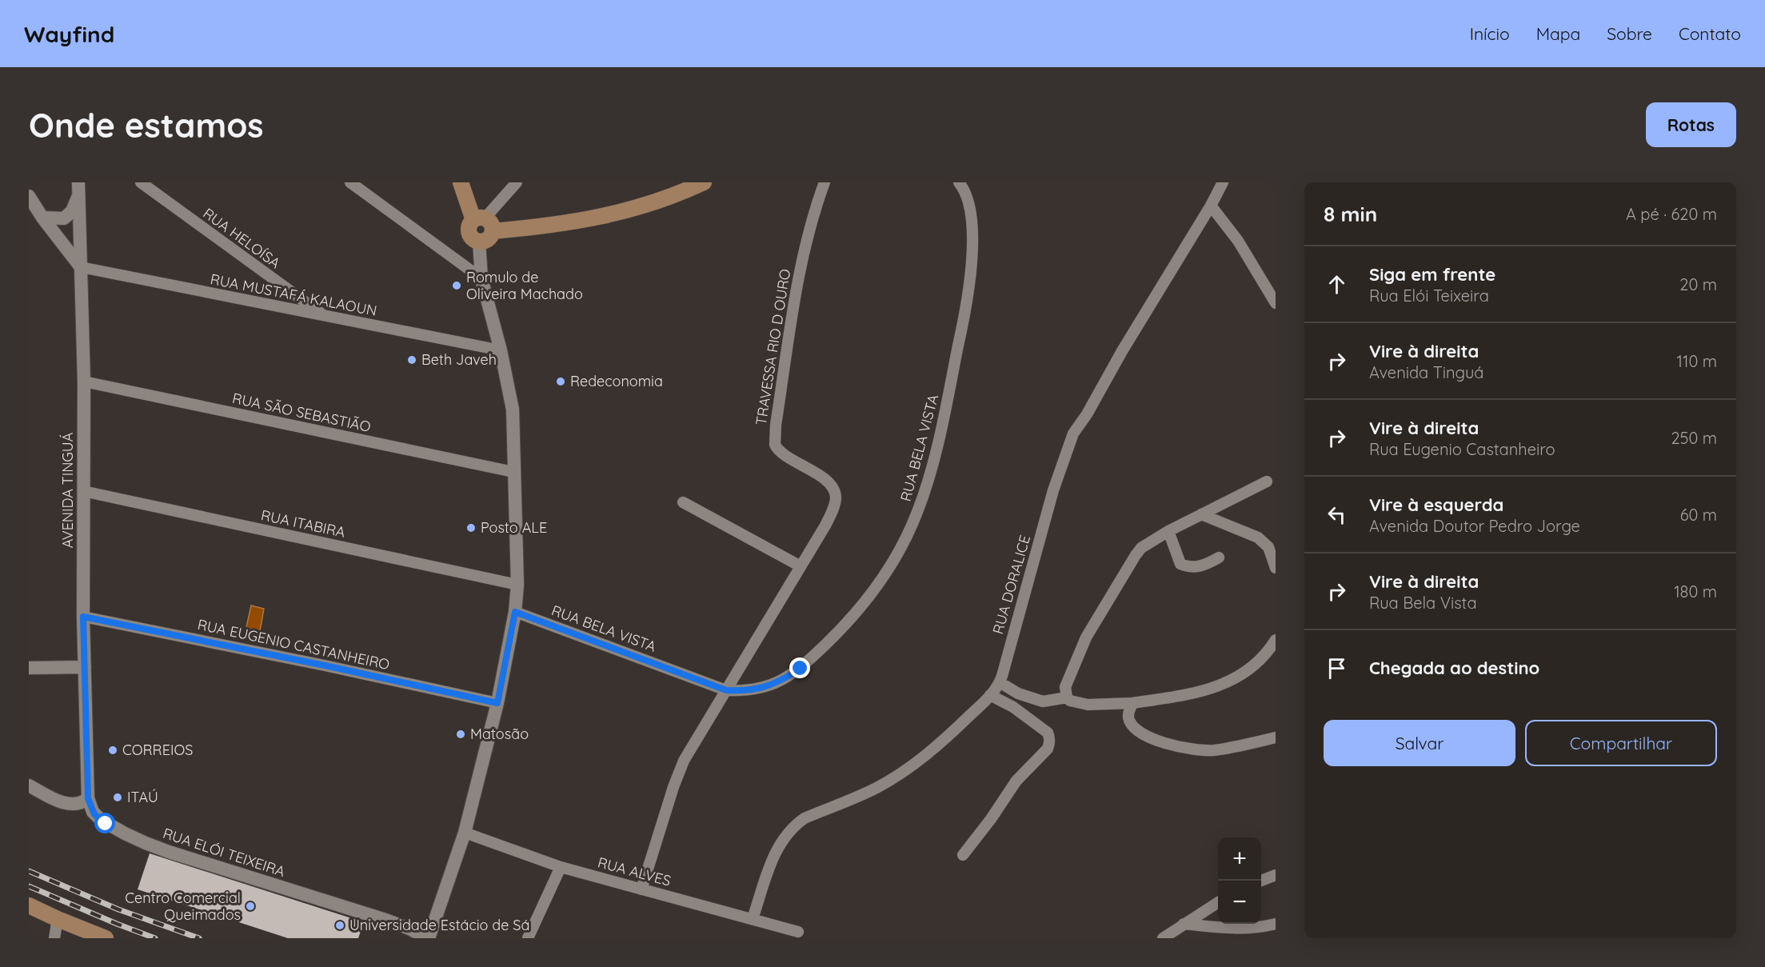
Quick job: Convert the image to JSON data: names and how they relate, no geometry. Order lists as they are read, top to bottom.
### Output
{
  "streets": {
    "street": [
      "RUA HELOÍSA",
      "RUA MUSTAFÁ KALAOUN",
      "TRAVESSA RIO D OURO",
      "RUA SÃO SEBASTIÃO",
      "RUA BELA VISTA",
      "AVENIDA TINGUÁ",
      "RUA ITABIRA",
      "RUA DORALICE",
      "RUA EUGENIO CASTANHEIRO",
      "RUA ELÓI TEIXEIRA",
      "RUA ALVES"
    ]
  },
  "crossings": [
    ["RUA HELOÍSA", "RUA MUSTAFÁ KALAOUN"],
    ["RUA MUSTAFÁ KALAOUN", "AVENIDA TINGUÁ"],
    ["TRAVESSA RIO D OURO", "RUA BELA VISTA"],
    ["TRAVESSA RIO D OURO", "RUA ALVES"],
    ["RUA SÃO SEBASTIÃO", "AVENIDA TINGUÁ"],
    ["AVENIDA TINGUÁ", "RUA ITABIRA"],
    ["AVENIDA TINGUÁ", "RUA EUGENIO CASTANHEIRO"],
    ["AVENIDA TINGUÁ", "RUA ELÓI TEIXEIRA"],
    ["RUA DORALICE", "RUA ALVES"]
  ],
  "places": [
    "Romulo de Oliveira Machado",
    "Beth Javeh",
    "Redeconomia",
    "Posto ALE",
    "Matosão",
    "CORREIOS",
    "ITAÚ",
    "Centro Comercial Queimados",
    "Universidade Estácio de Sá"
  ],
  "page": {
    "header": "Wayfind",
    "nav": [
      "Início",
      "Mapa",
      "Sobre",
      "Contato"
    ],
    "buttons": [
      "Rotas",
      ["Salvar", "Compartilhar"]
    ],
    "title": "Onde estamos",
    "heading": ["8 min", "A pé · 620 m"],
    "list": [
      ["Siga em frente", "Rua Elói Teixeira", "20 m"],
      ["Vire à direita", "Avenida Tinguá", "110 m"],
      ["Vire à direita", "Rua Eugenio Castanheiro", "250 m"],
      ["Vire à esquerda", "Avenida Doutor Pedro Jorge", "60 m"],
      ["Vire à direita", "Rua Bela Vista", "180 m"],
      "Chegada ao destino"
    ],
    "map_buttons": ["+", "−"]
  }
}
